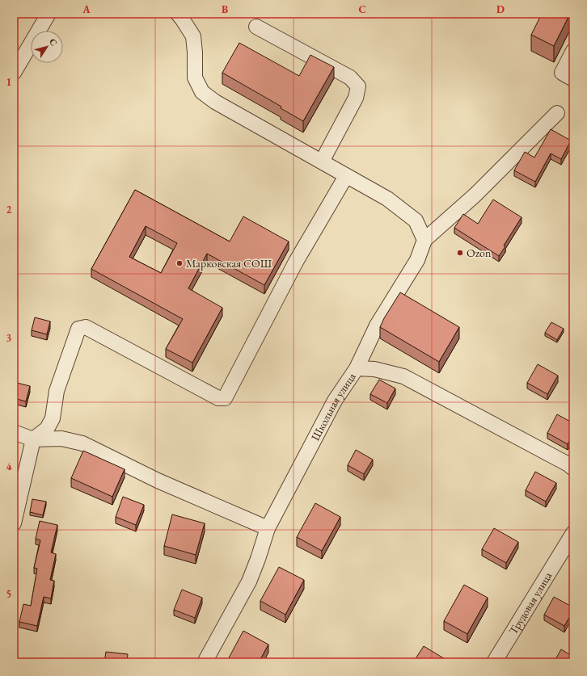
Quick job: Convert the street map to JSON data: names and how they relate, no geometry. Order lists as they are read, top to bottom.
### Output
{
  "streets": {
    "street": ["Школьная улица", "Трудовая улица"]
  },
  "places": ["Ozon", "Марковская СОШ"],
  "north": "top right",
  "grid": {
    "columns": [
      "A",
      "B",
      "C",
      "D"
    ],
    "rows": [
      "1",
      "2",
      "3",
      "4",
      "5"
    ]
  }
}
